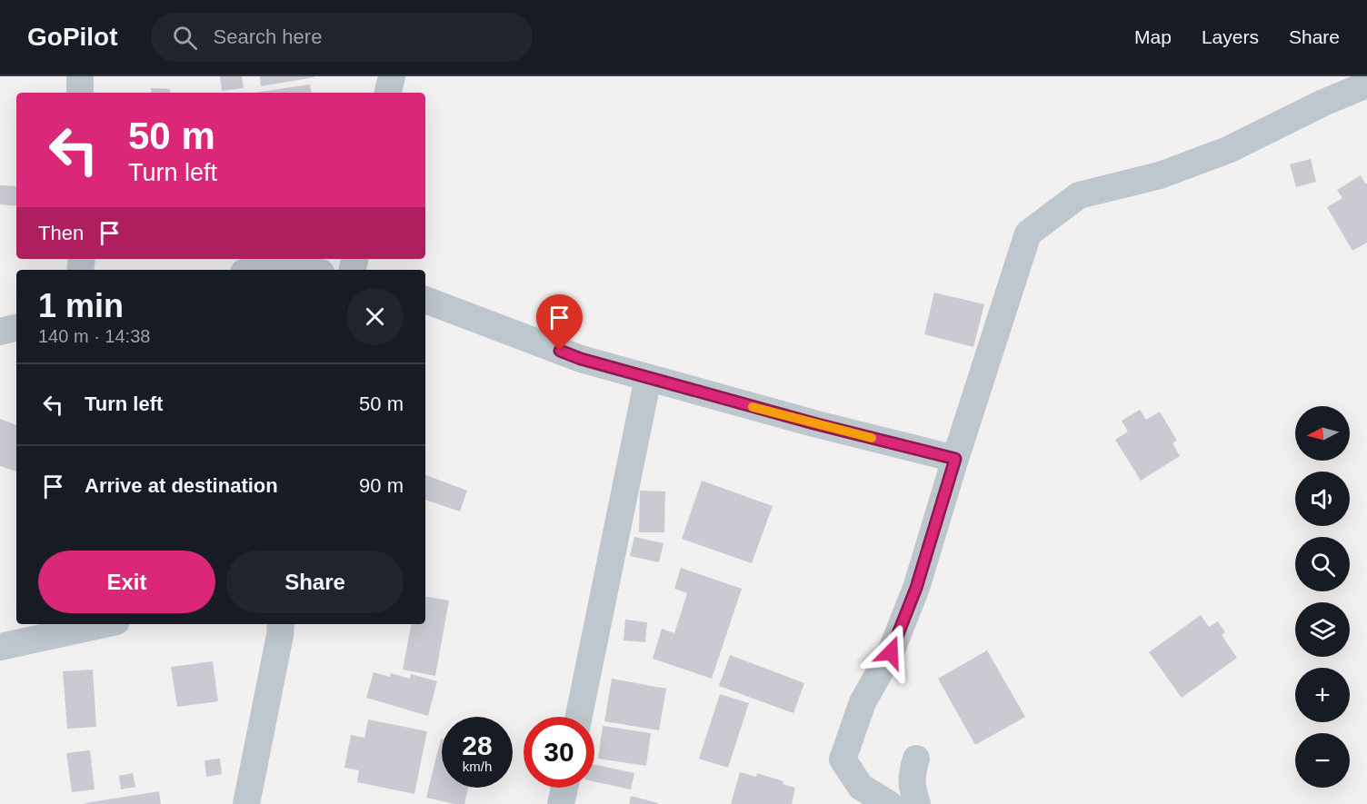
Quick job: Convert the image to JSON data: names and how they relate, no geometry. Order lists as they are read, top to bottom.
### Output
{
  "north": "left",
  "page": {
    "header": "GoPilot",
    "search": "Search here",
    "nav": ["Map", "Layers", "Share"],
    "turn": ["50 m", "Turn left"],
    "then": "Then",
    "heading": ["1 min", "140 m · 14:38"],
    "list": [
      {
        "name": "Turn left",
        "value": "50 m"
      },
      {
        "name": "Arrive at destination",
        "value": "90 m"
      }
    ],
    "map_buttons": ["+", "−"],
    "buttons": ["Exit", "Share"],
    "speed": "28 km/h",
    "limit": "30"
  }
}
